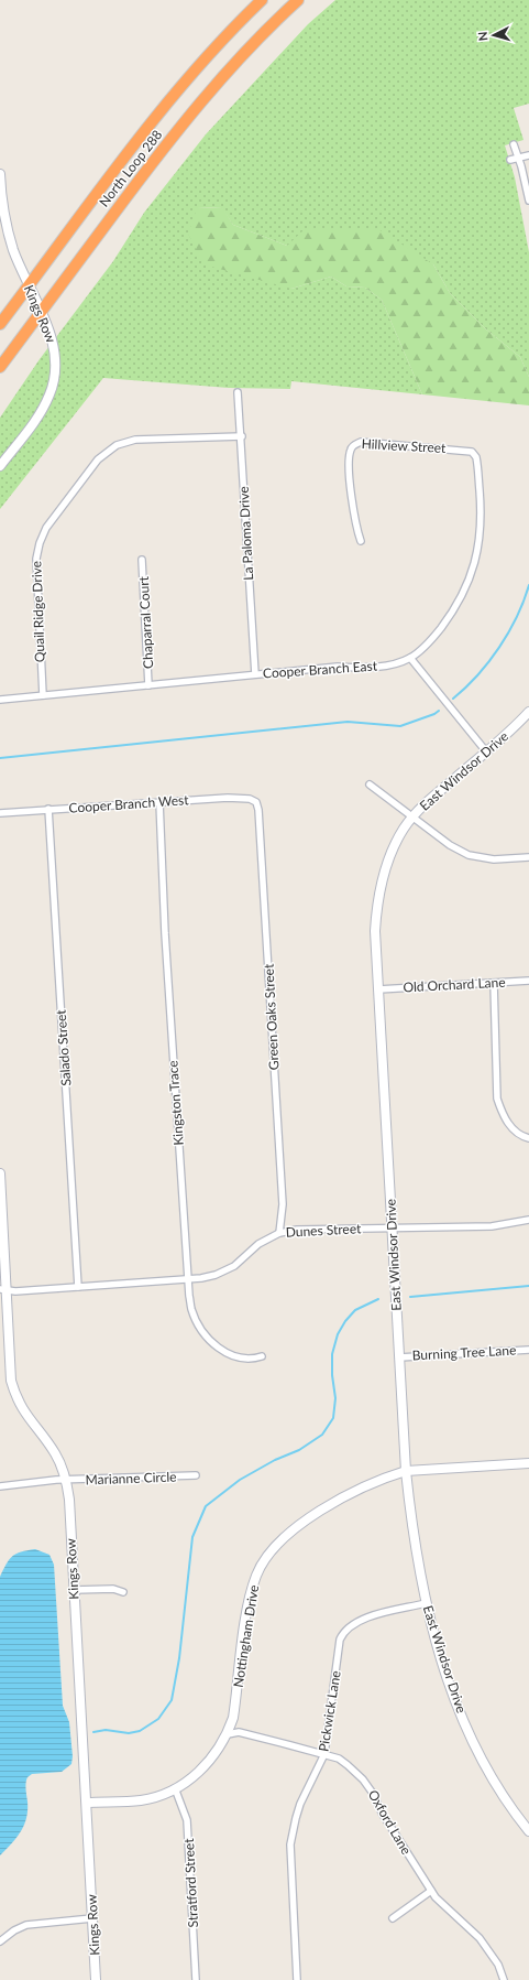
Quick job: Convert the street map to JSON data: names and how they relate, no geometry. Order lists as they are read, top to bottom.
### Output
{
  "streets": {
    "highway": ["North Loop 288"],
    "street": [
      "Kings Row",
      "Hillview Street",
      "La Paloma Drive",
      "Quail Ridge Drive",
      "Chaparral Court",
      "Cooper Branch East",
      "East Windsor Drive",
      "Cooper Branch West",
      "Old Orchard Lane",
      "Green Oaks Street",
      "Salado Street",
      "Kingston Trace",
      "Dunes Street",
      "Burning Tree Lane",
      "Marianne Circle",
      "Nottingham Drive",
      "Pickwick Lane",
      "Oxford Lane",
      "Stratford Street"
    ]
  },
  "crossings": [
    ["North Loop 288", "Kings Row"],
    ["Kings Row", "Dunes Street"],
    ["Kings Row", "Marianne Circle"],
    ["Kings Row", "Nottingham Drive"],
    ["Hillview Street", "Cooper Branch East"],
    ["La Paloma Drive", "Quail Ridge Drive"],
    ["La Paloma Drive", "Cooper Branch East"],
    ["Quail Ridge Drive", "Cooper Branch East"],
    ["Chaparral Court", "Cooper Branch East"],
    ["East Windsor Drive", "Old Orchard Lane"],
    ["East Windsor Drive", "Dunes Street"],
    ["East Windsor Drive", "Burning Tree Lane"],
    ["East Windsor Drive", "Nottingham Drive"],
    ["East Windsor Drive", "Pickwick Lane"],
    ["Cooper Branch West", "Green Oaks Street"],
    ["Cooper Branch West", "Salado Street"],
    ["Cooper Branch West", "Kingston Trace"],
    ["Green Oaks Street", "Dunes Street"],
    ["Salado Street", "Dunes Street"],
    ["Kingston Trace", "Dunes Street"],
    ["Nottingham Drive", "Oxford Lane"],
    ["Nottingham Drive", "Stratford Street"],
    ["Pickwick Lane", "Oxford Lane"]
  ],
  "north": "left"
}
